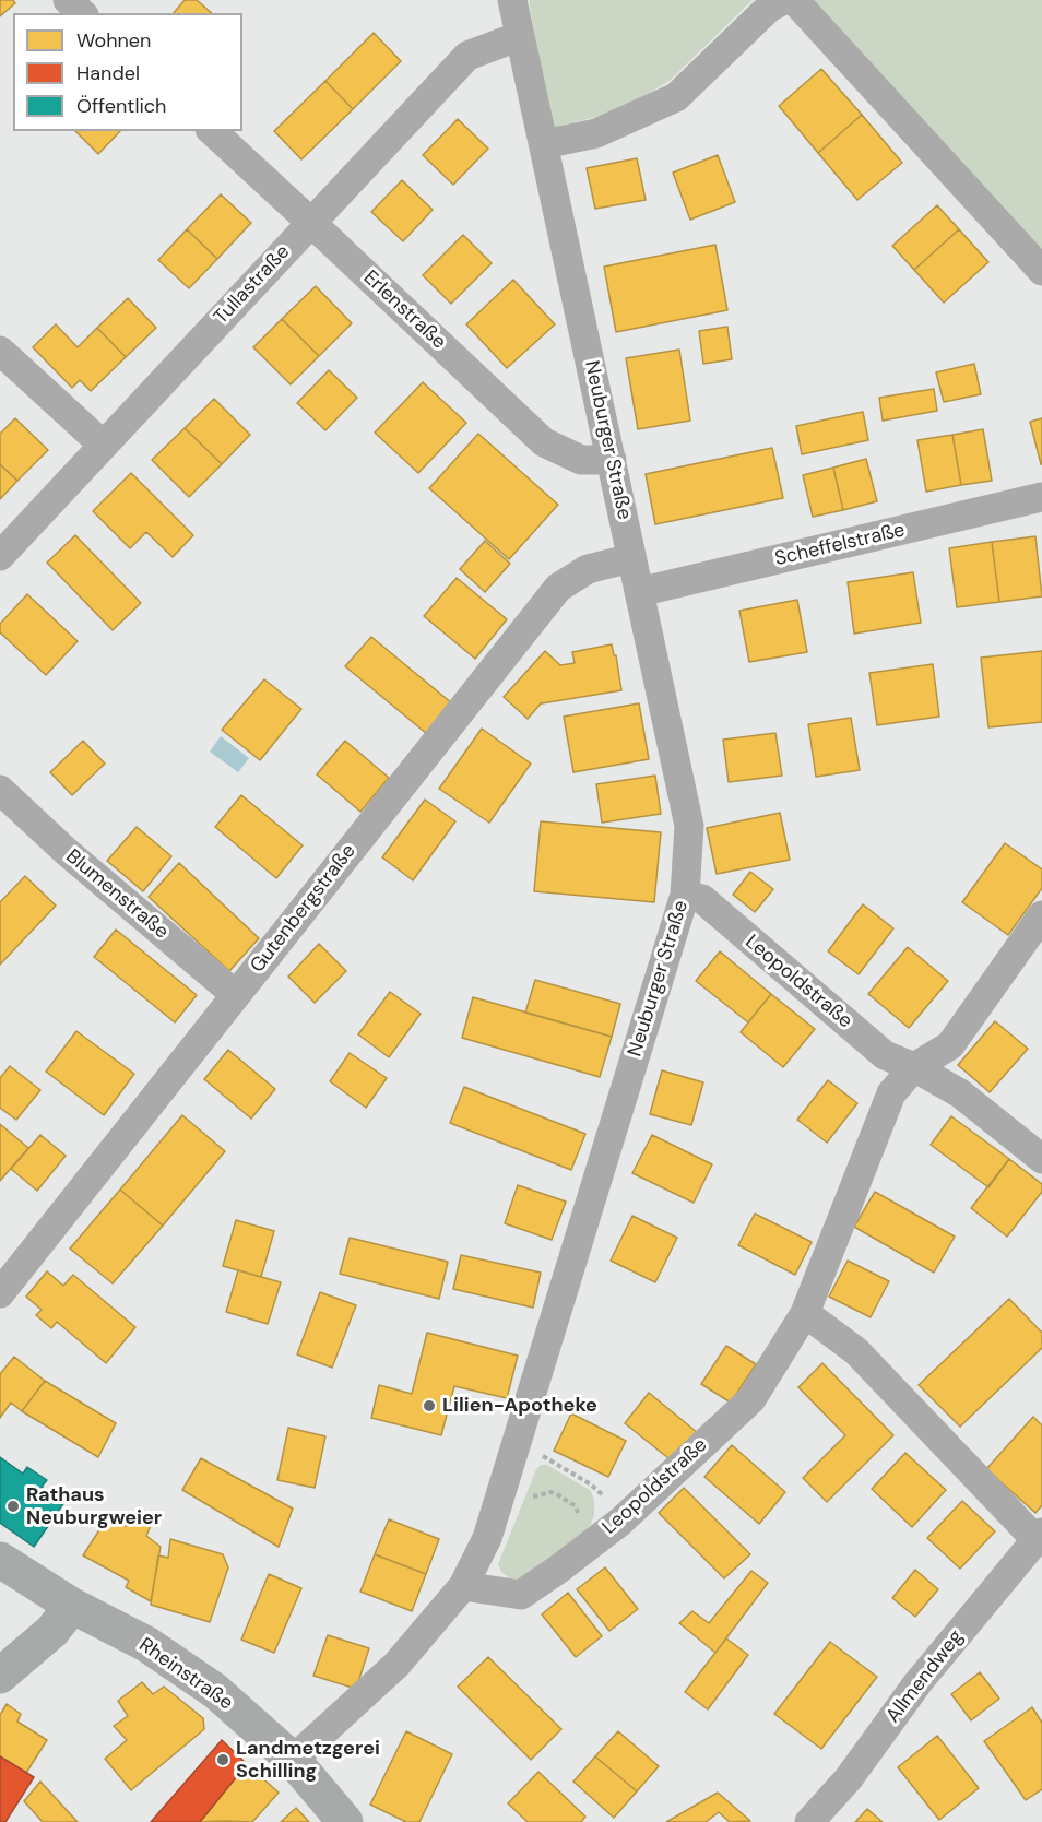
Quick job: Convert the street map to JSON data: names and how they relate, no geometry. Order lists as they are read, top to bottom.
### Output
{
  "streets": {
    "main road": ["Rheinstraße"],
    "street": [
      "Tullastraße",
      "Erlenstraße",
      "Neuburger Straße",
      "Scheffelstraße",
      "Blumenstraße",
      "Gutenbergstraße",
      "Leopoldstraße",
      "Allmendweg"
    ]
  },
  "crossings": [
    ["Tullastraße", "Erlenstraße"],
    ["Tullastraße", "Neuburger Straße"],
    ["Erlenstraße", "Neuburger Straße"],
    ["Neuburger Straße", "Scheffelstraße"],
    ["Neuburger Straße", "Gutenbergstraße"],
    ["Neuburger Straße", "Leopoldstraße"],
    ["Neuburger Straße", "Rheinstraße"],
    ["Blumenstraße", "Gutenbergstraße"]
  ],
  "places": ["Lilien-Apotheke", "Rathaus Neuburgweier", "Landmetzgerei Schilling"],
  "legend": ["Wohnen", "Handel", "Öffentlich"]
}
